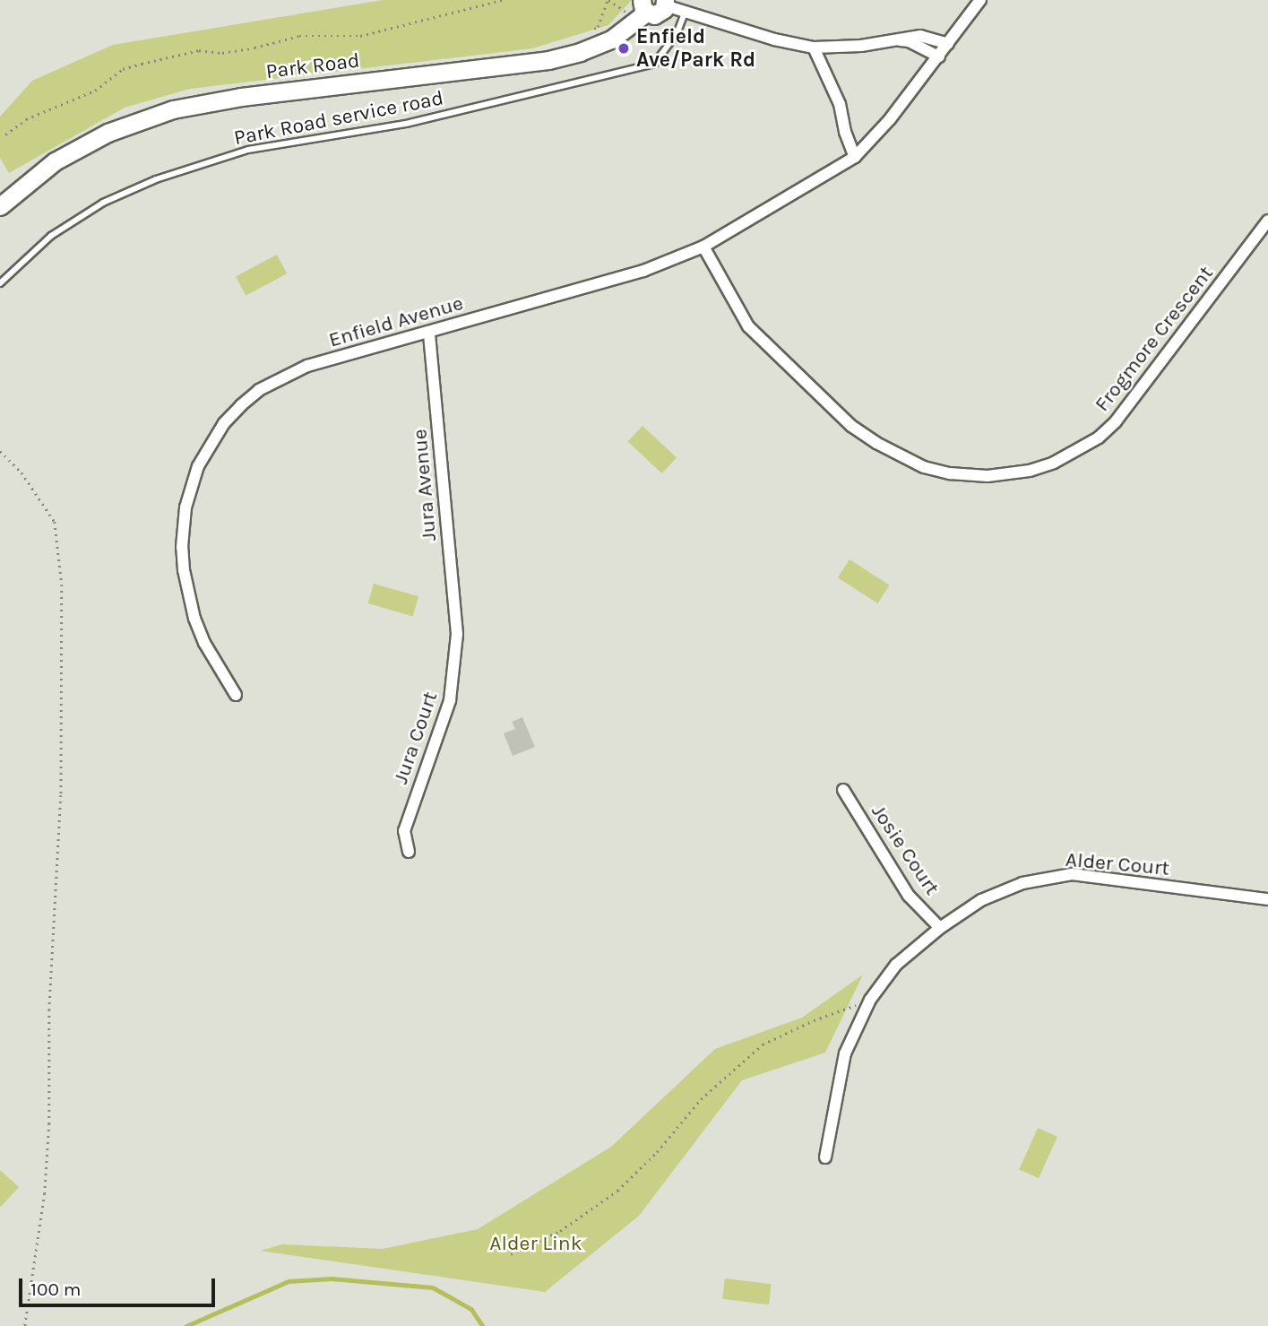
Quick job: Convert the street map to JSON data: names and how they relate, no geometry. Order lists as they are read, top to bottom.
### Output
{
  "streets": {
    "street": [
      "Park Road",
      "Enfield Avenue",
      "Frogmore Crescent",
      "Jura Avenue",
      "Jura Court",
      "Josie Court",
      "Alder Court"
    ],
    "lane": ["Park Road service road"]
  },
  "crossings": [
    ["Enfield Avenue", "Frogmore Crescent"],
    ["Enfield Avenue", "Jura Avenue"],
    ["Jura Avenue", "Jura Court"],
    ["Josie Court", "Alder Court"]
  ],
  "parks": ["Alder Link"],
  "places": ["Enfield Ave/Park Rd"],
  "scale_bar": "100 m"
}
